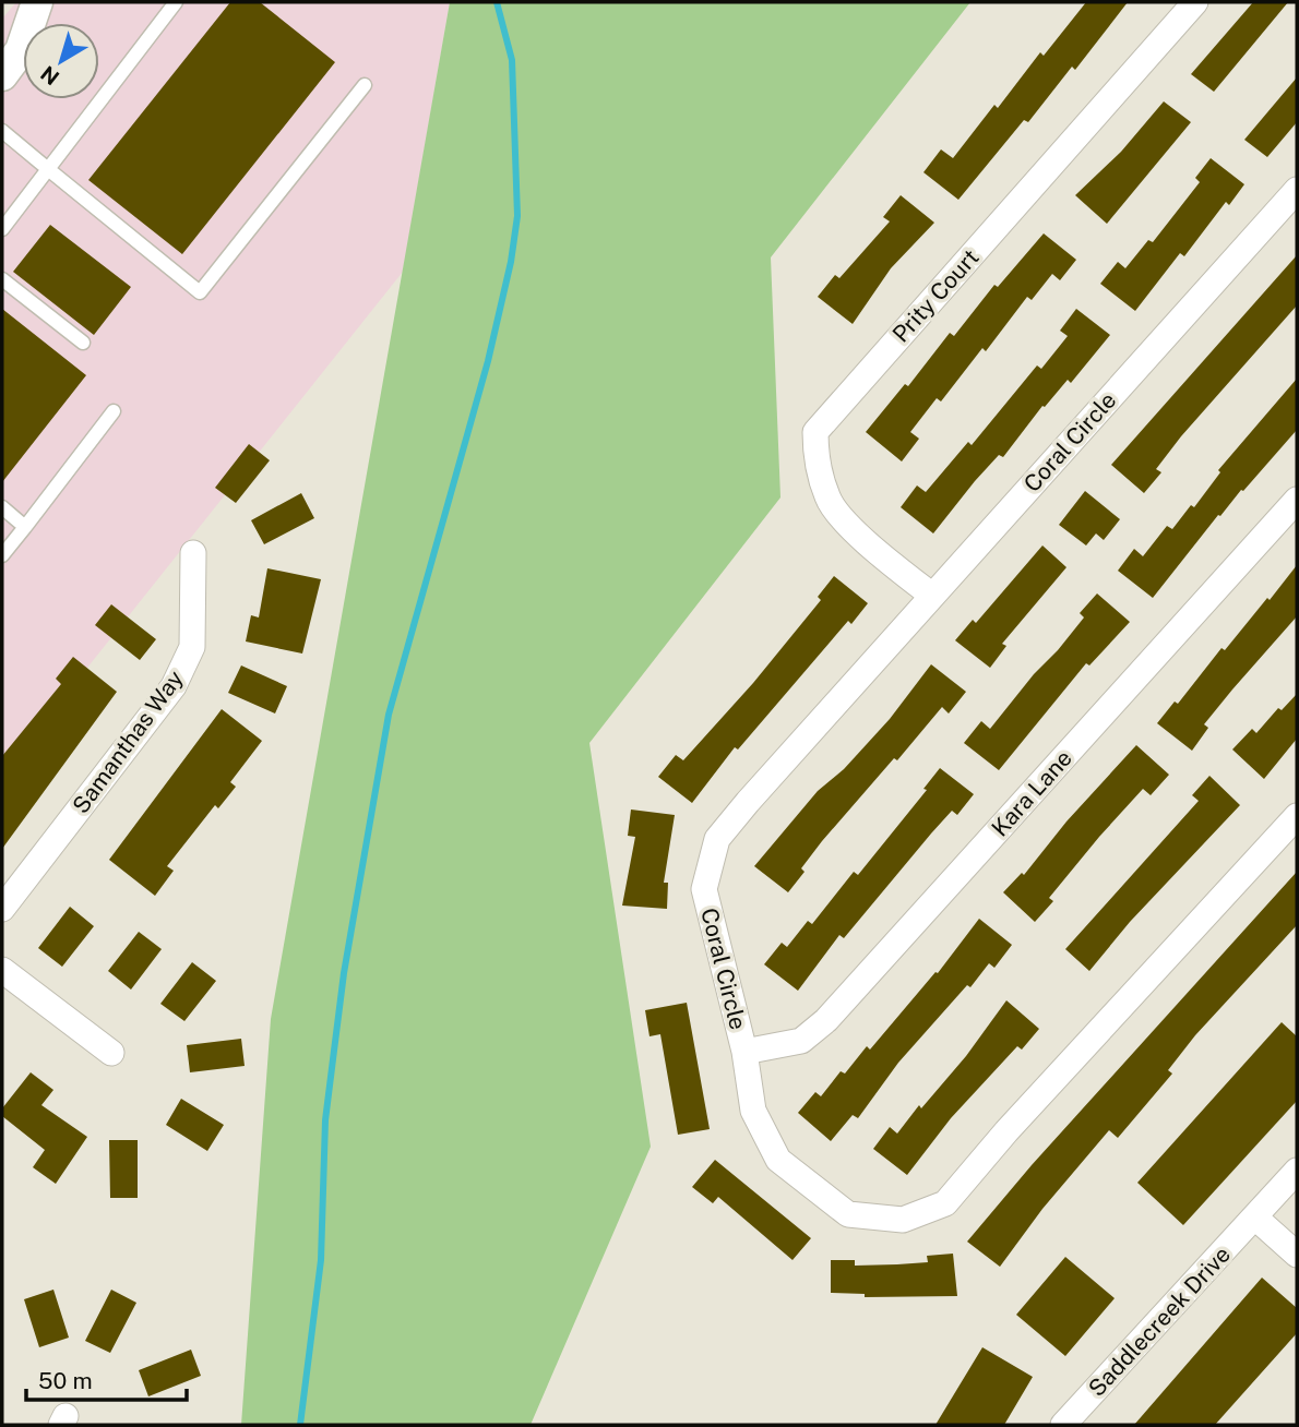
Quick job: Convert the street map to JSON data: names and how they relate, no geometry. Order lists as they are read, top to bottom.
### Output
{
  "streets": {
    "street": [
      "Prity Court",
      "Coral Circle",
      "Samanthas Way",
      "Kara Lane",
      "Saddlecreek Drive"
    ]
  },
  "crossings": [
    ["Prity Court", "Coral Circle"],
    ["Coral Circle", "Kara Lane"]
  ],
  "scale_bar": "50 m",
  "north": "bottom left"
}
